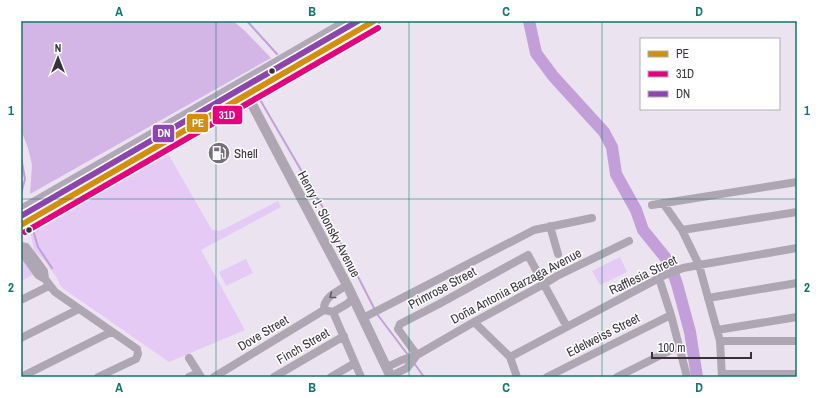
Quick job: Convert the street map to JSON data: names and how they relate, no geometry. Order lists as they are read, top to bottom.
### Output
{
  "streets": {
    "street": [
      "Henry J. Slonsky Avenue",
      "Rafflesia Street",
      "Doña Antonia Barzaga Avenue",
      "Primrose Street",
      "Dove Street",
      "Edelweiss Street",
      "Finch Street"
    ]
  },
  "crossings": [
    ["Henry J. Slonsky Avenue", "Doña Antonia Barzaga Avenue"],
    ["Henry J. Slonsky Avenue", "Dove Street"],
    ["Doña Antonia Barzaga Avenue", "Primrose Street"]
  ],
  "places": {
    "fuel station": ["Shell"]
  },
  "lines": ["transit line PE", "transit line DN", "transit line 31D"],
  "legend": ["PE", "31D", "DN"],
  "scale_bar": "100 m",
  "north": "top",
  "grid": {
    "columns": [
      "A",
      "B",
      "C",
      "D"
    ],
    "rows": ["1", "2"]
  }
}
